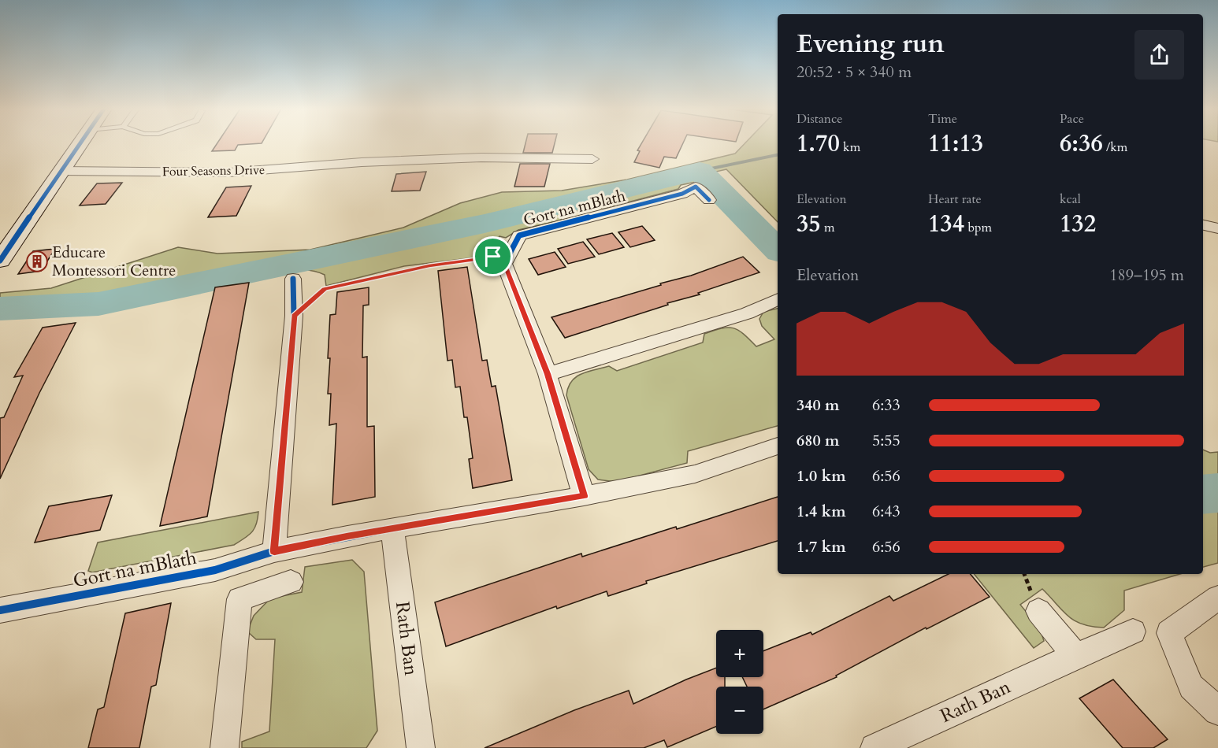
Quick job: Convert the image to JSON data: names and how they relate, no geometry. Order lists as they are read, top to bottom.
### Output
{
  "streets": {
    "street": ["Four Seasons Drive", "Gort na mBlath", "Rath Ban"]
  },
  "crossings": [
    ["Gort na mBlath", "Rath Ban"]
  ],
  "places": {
    "building": ["Educare Montessori Centre"]
  },
  "page": {
    "heading": ["Evening run", "20:52 · 5 × 340 m"],
    "stats": [
      ["Distance", "1.70 km"],
      ["Time", "11:13"],
      ["Pace", "6:36 /km"],
      ["Elevation", "35 m"],
      ["Heart rate", "134 bpm"],
      ["kcal", "132"]
    ],
    "chart": ["Elevation", "189–195 m"],
    "list": [
      {
        "name": "340 m",
        "note": "6:33"
      },
      {
        "name": "680 m",
        "note": "5:55"
      },
      {
        "name": "1.0 km",
        "note": "6:56"
      },
      {
        "name": "1.4 km",
        "note": "6:43"
      },
      {
        "name": "1.7 km",
        "note": "6:56"
      }
    ],
    "map_buttons": ["+", "−"]
  }
}
